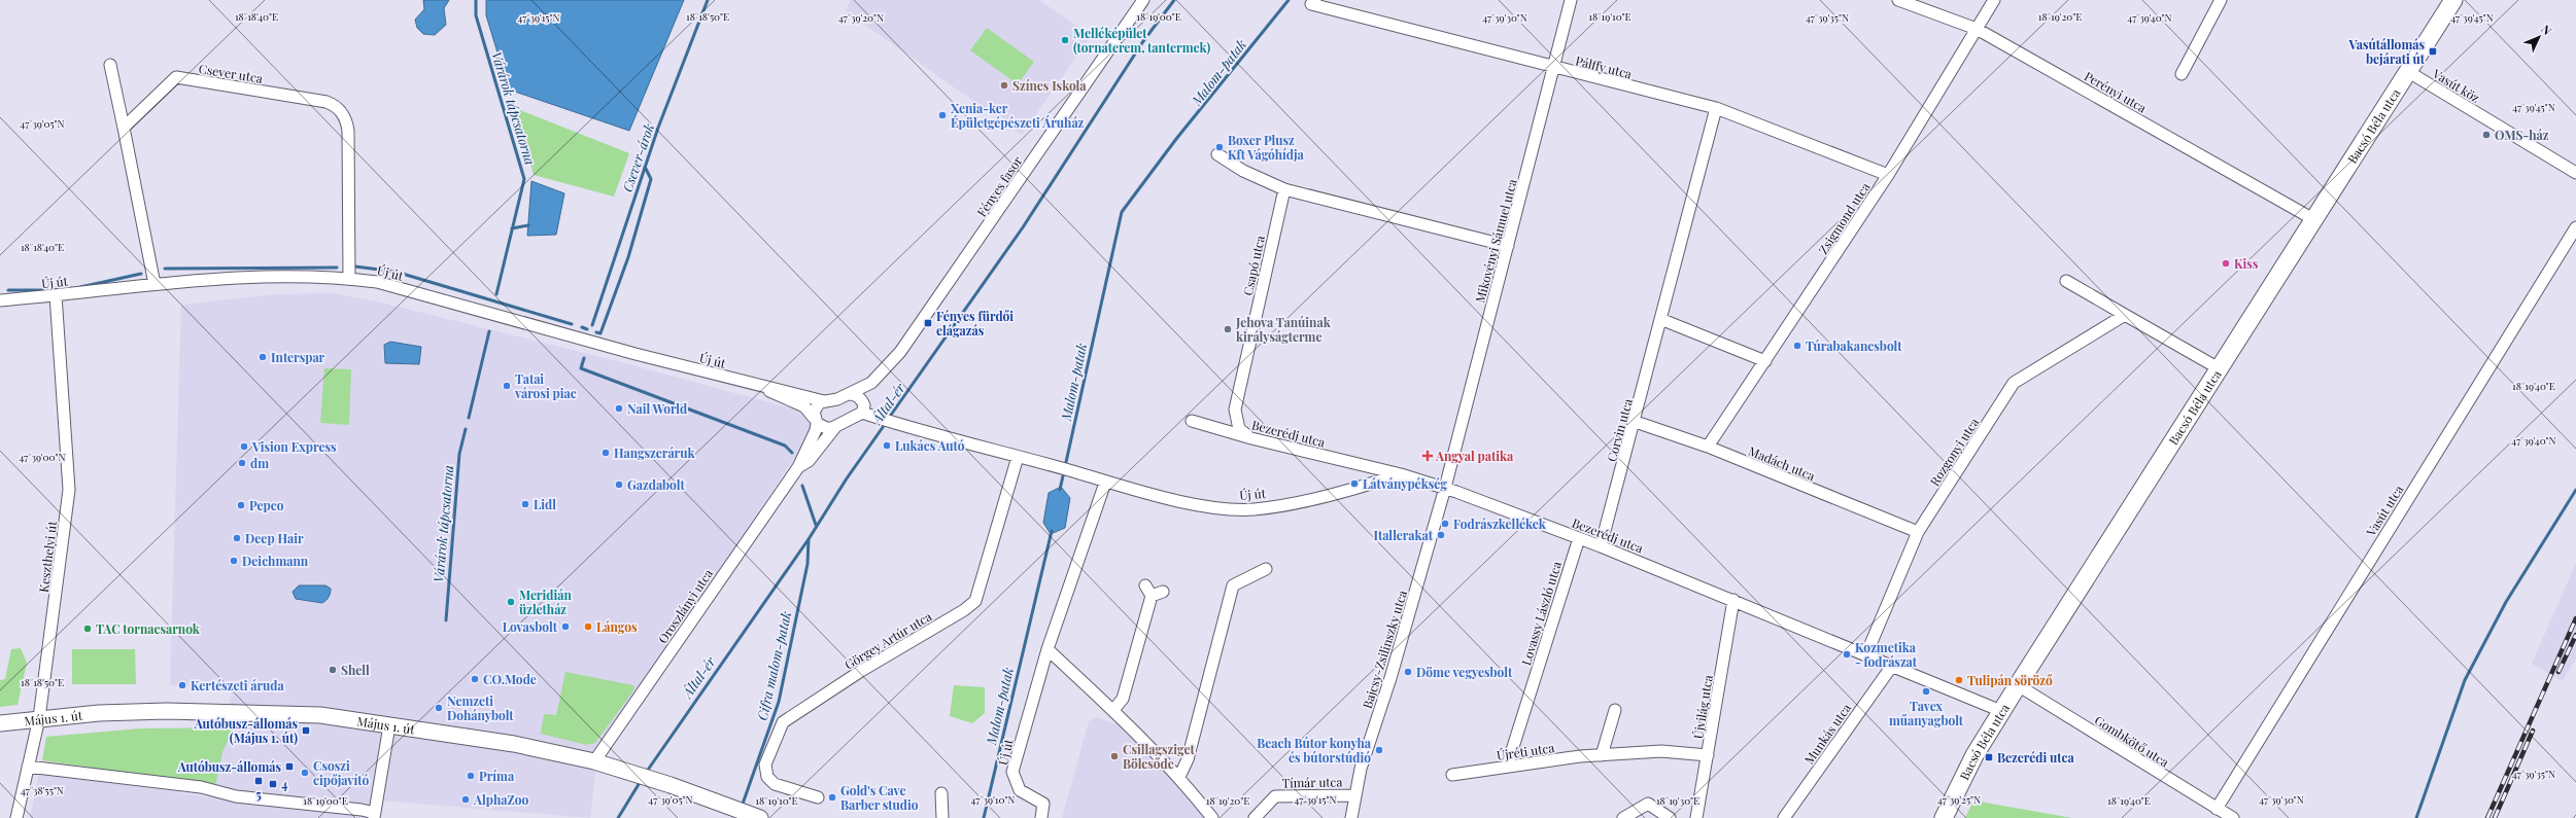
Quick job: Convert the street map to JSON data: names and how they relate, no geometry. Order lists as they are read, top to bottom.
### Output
{
  "streets": {
    "main road": ["Bacsó Béla utca", "Május 1. út"],
    "street": [
      "Pálffy utca",
      "Csever utca",
      "Vasút köz",
      "Perényi utca",
      "Fényes fasor",
      "Zsigmond utca",
      "Mikovényi Sámuel utca",
      "Csapó utca",
      "Új út",
      "Corvin utca",
      "Bezerédj utca",
      "Rozgonyi utca",
      "Madách utca",
      "Vasút utca",
      "Keszthelyi út",
      "Oroszlányi utca",
      "Lovassy László utca",
      "Görgey Artúr utca",
      "Bajcsy-Zsilinszky utca",
      "Újvilág utca",
      "Munkás utca",
      "Gombkötő utca",
      "Újréti utca",
      "Tímár utca"
    ]
  },
  "crossings": [
    ["Pálffy utca", "Zsigmond utca"],
    ["Pálffy utca", "Mikovényi Sámuel utca"],
    ["Pálffy utca", "Corvin utca"],
    ["Csever utca", "Új út"],
    ["Vasút köz", "Bacsó Béla utca"],
    ["Perényi utca", "Bacsó Béla utca"],
    ["Perényi utca", "Zsigmond utca"],
    ["Bacsó Béla utca", "Bezerédj utca"],
    ["Bacsó Béla utca", "Gombkötő utca"],
    ["Fényes fasor", "Új út"],
    ["Fényes fasor", "Oroszlányi utca"],
    ["Zsigmond utca", "Madách utca"],
    ["Mikovényi Sámuel utca", "Bezerédj utca"],
    ["Mikovényi Sámuel utca", "Bajcsy-Zsilinszky utca"],
    ["Csapó utca", "Bezerédj utca"],
    ["Új út", "Bezerédj utca"],
    ["Új út", "Keszthelyi út"],
    ["Új út", "Oroszlányi utca"],
    ["Új út", "Görgey Artúr utca"],
    ["Corvin utca", "Bezerédj utca"],
    ["Corvin utca", "Madách utca"],
    ["Bezerédj utca", "Rozgonyi utca"],
    ["Bezerédj utca", "Lovassy László utca"],
    ["Bezerédj utca", "Bajcsy-Zsilinszky utca"],
    ["Bezerédj utca", "Újvilág utca"],
    ["Bezerédj utca", "Munkás utca"],
    ["Rozgonyi utca", "Madách utca"],
    ["Vasút utca", "Gombkötő utca"],
    ["Keszthelyi út", "Május 1. út"],
    ["Oroszlányi utca", "Május 1. út"],
    ["Lovassy László utca", "Újréti utca"],
    ["Bajcsy-Zsilinszky utca", "Tímár utca"],
    ["Újvilág utca", "Újréti utca"]
  ],
  "water": [
    "Malom-patak",
    "Várárok tápcsatorna",
    "Csever-árok",
    "Által-ér",
    "Cifra malom-patak"
  ],
  "places": {
    "other": [
      "Melléképület (tornaterem, tantermek)",
      "Színes Iskola",
      "Xenia-ker Épületgépészeti Áruház",
      "OMS-ház",
      "Boxer Plusz Kft Vágóhídja",
      "Kiss",
      "Jehova Tanúinak királyságterme",
      "Túrabakancsbolt",
      "Interspar",
      "Tatai városi piac",
      "Nail World",
      "Lukács Autó",
      "Vision Express",
      "Hangszeráruk",
      "dm",
      "Látványpékség",
      "Gazdabolt",
      "Lidl",
      "Pepco",
      "Fodrászkellékek",
      "Itallerakat",
      "Deep Hair",
      "Deichmann",
      "Meridián üzletház",
      "Lovasbolt",
      "Lángos",
      "TAC tornacsarnok",
      "Kozmetika - fodrászat",
      "Shell",
      "Döme vegyesbolt",
      "CO.Mode",
      "Tulipán söröző",
      "Kertészeti áruda",
      "Tavex műanyagbolt",
      "Nemzeti Dohánybolt",
      "Beach Bútor konyha és bútorstúdió",
      "Csillagsziget Bölcsőde",
      "Csoszi cipőjavító",
      "Príma",
      "Gold's Cave Barber studio",
      "AlphaZoo"
    ],
    "transit": [
      "Vasútállomás bejárati út",
      "Fényes fürdői elágazás",
      "Autóbusz-állomás (Május 1. út)",
      "Bezerédi utca",
      "Autóbusz-állomás",
      "5",
      "4"
    ],
    "health": ["Angyal patika"]
  },
  "north": "top right",
  "coordinates": [
    "18°18'40\"E",
    "18°18'50\"E",
    "18°19'00\"E",
    "18°19'10\"E",
    "18°19'20\"E",
    "47°39'20\"N",
    "47°39'40\"N",
    "47°39'15\"N",
    "47°39'30\"N",
    "47°39'35\"N",
    "47°39'45\"N",
    "47°39'05\"N",
    "18°19'40\"E",
    "47°39'00\"N",
    "47°38'55\"N",
    "47°39'10\"N",
    "47°39'25\"N",
    "18°19'30\"E"
  ]
}
